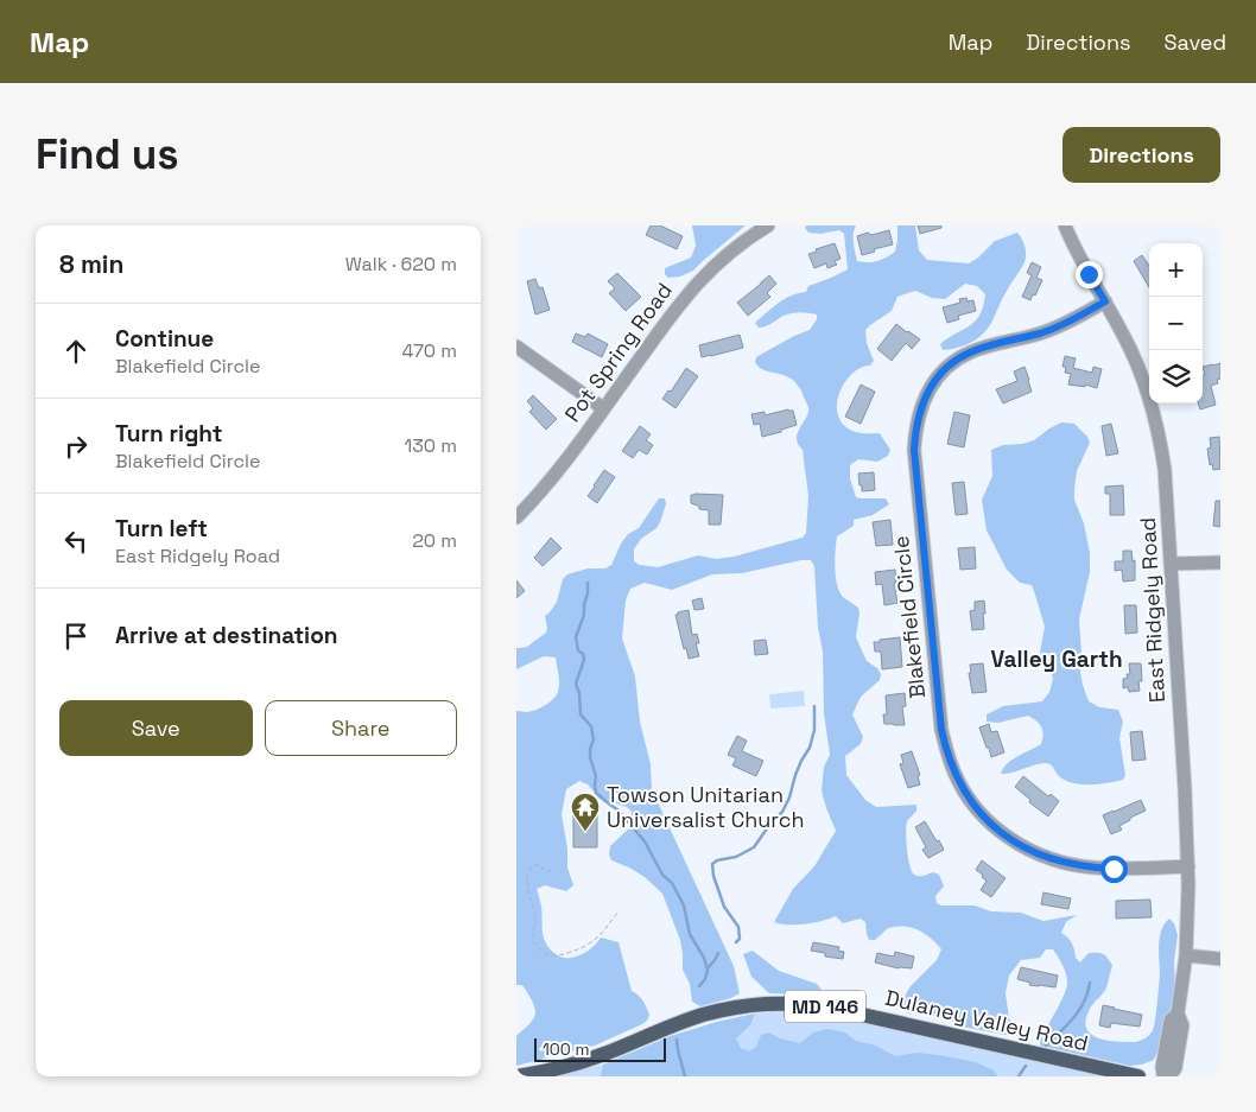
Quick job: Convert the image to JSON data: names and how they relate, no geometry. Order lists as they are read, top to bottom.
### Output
{
  "streets": {
    "main road": ["MD 146", "Dulaney Valley Road"],
    "street": ["Pot Spring Road", "East Ridgely Road", "Blakefield Circle"]
  },
  "crossings": [
    ["East Ridgely Road", "Blakefield Circle"]
  ],
  "districts": ["Valley Garth"],
  "places": {
    "temple": ["Towson Unitarian Universalist Church"]
  },
  "scale_bar": "100 m",
  "page": {
    "header": "Map",
    "nav": ["Map", "Directions", "Saved"],
    "buttons": [
      "Directions",
      ["Save", "Share"]
    ],
    "title": "Find us",
    "heading": ["8 min", "Walk · 620 m"],
    "map_buttons": ["+", "−"],
    "list": [
      ["Continue", "Blakefield Circle", "470 m"],
      ["Turn right", "Blakefield Circle", "130 m"],
      ["Turn left", "East Ridgely Road", "20 m"],
      "Arrive at destination"
    ],
    "scale": "100 m"
  }
}
